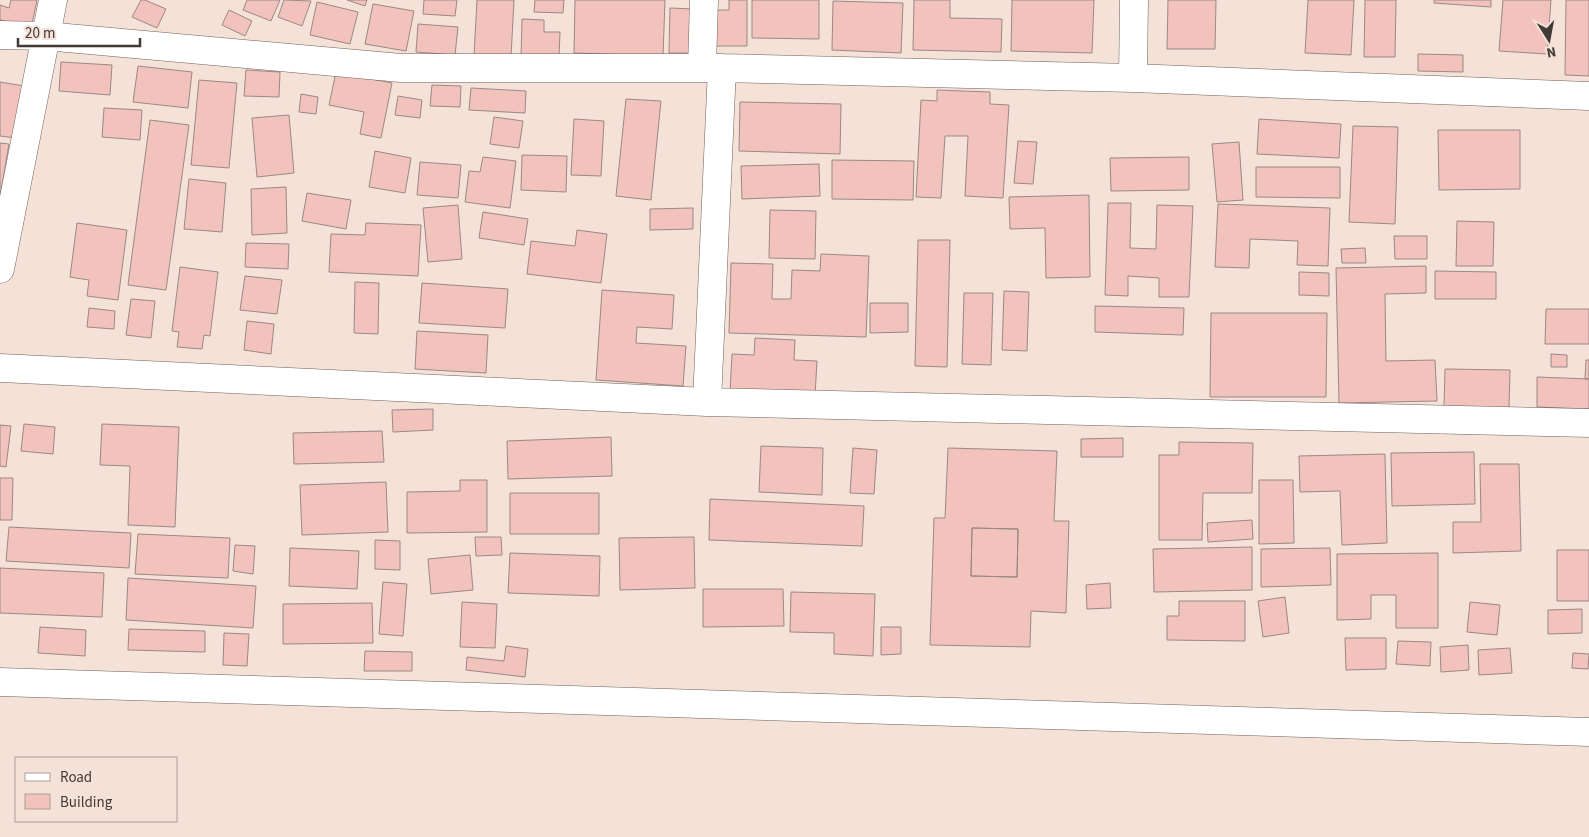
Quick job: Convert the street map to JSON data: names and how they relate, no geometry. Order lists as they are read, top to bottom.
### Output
{
  "legend": ["Road", "Building"],
  "scale_bar": "20 m",
  "north": "bottom"
}
